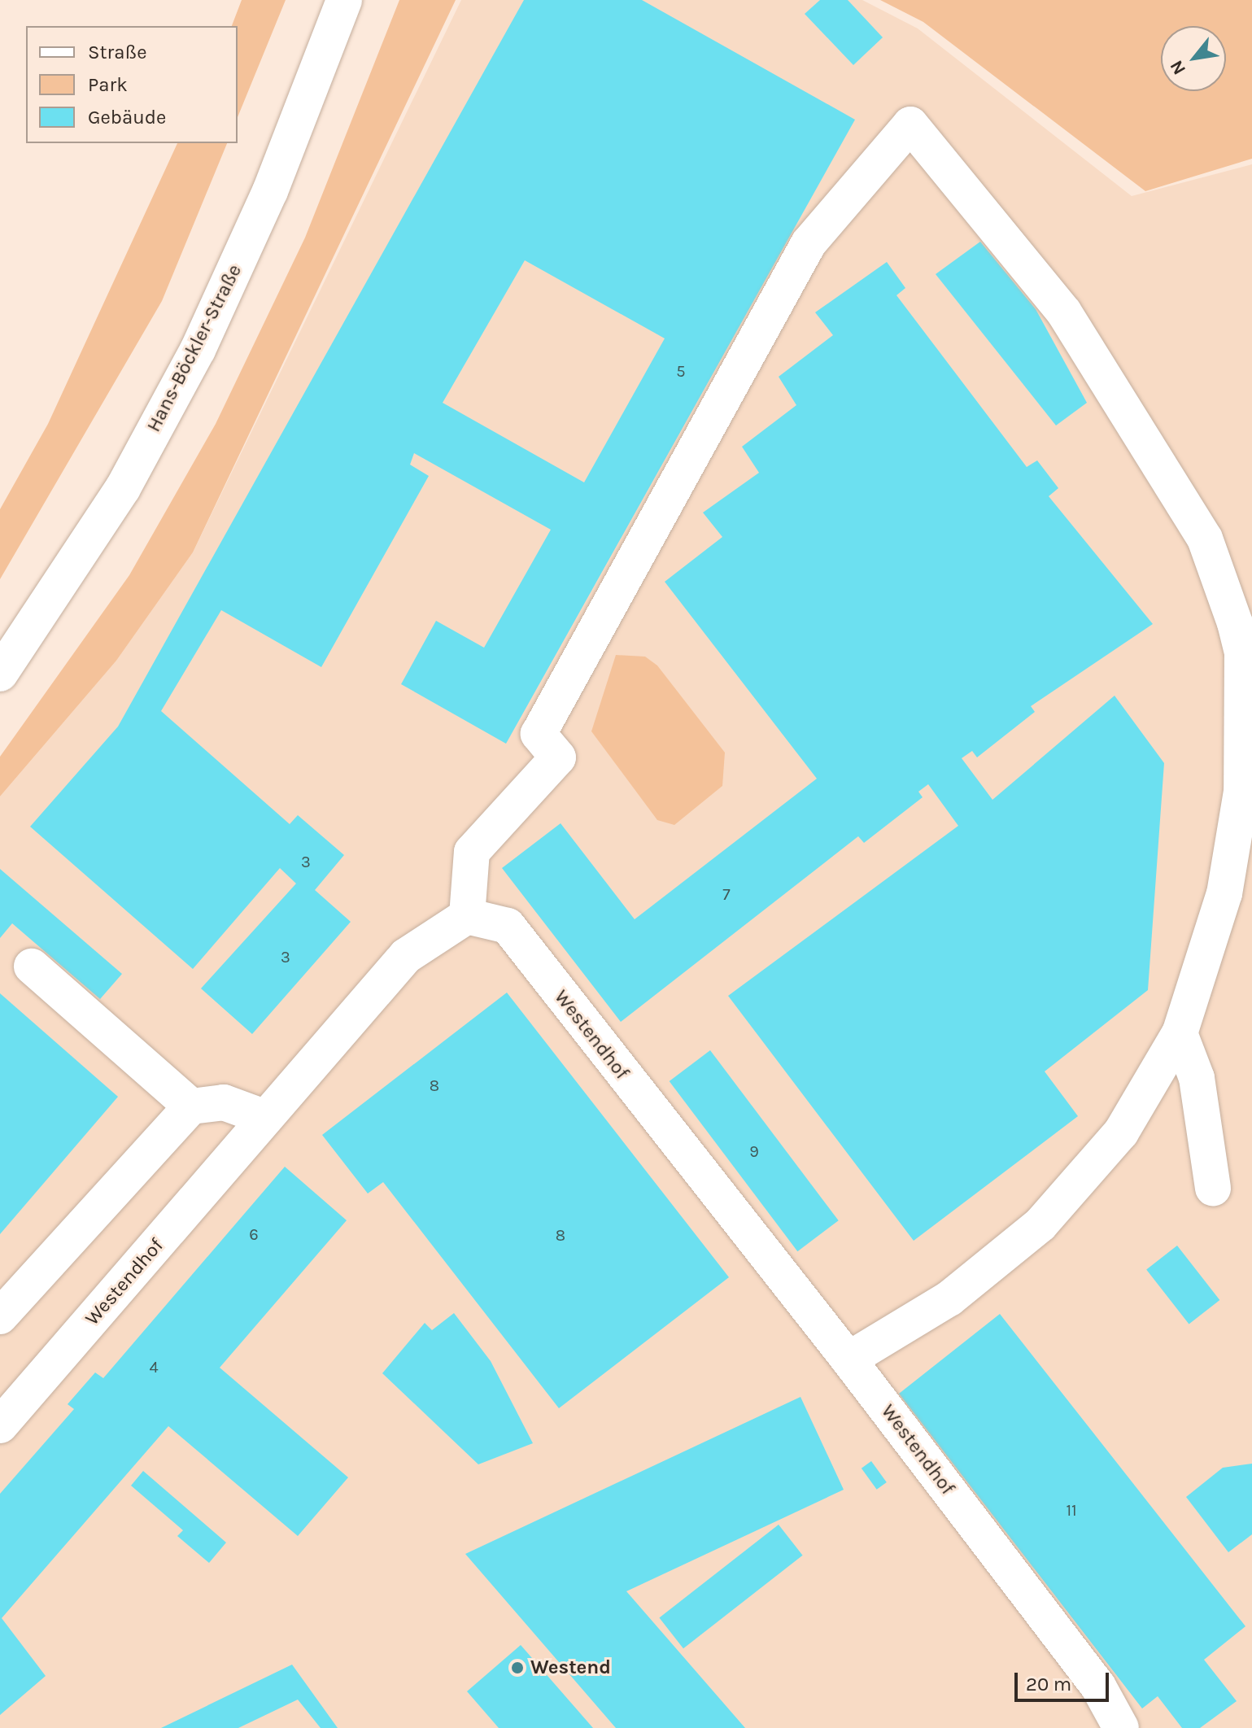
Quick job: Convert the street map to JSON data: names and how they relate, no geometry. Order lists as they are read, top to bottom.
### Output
{
  "streets": {
    "street": ["Hans-Böckler-Straße", "Westendhof"]
  },
  "places": ["Westend"],
  "house_numbers": [
    "5",
    "3",
    "7",
    "3",
    "8",
    "9",
    "6",
    "8",
    "4",
    "11"
  ],
  "legend": ["Straße", "Park", "Gebäude"],
  "scale_bar": "20 m",
  "north": "bottom left"
}
